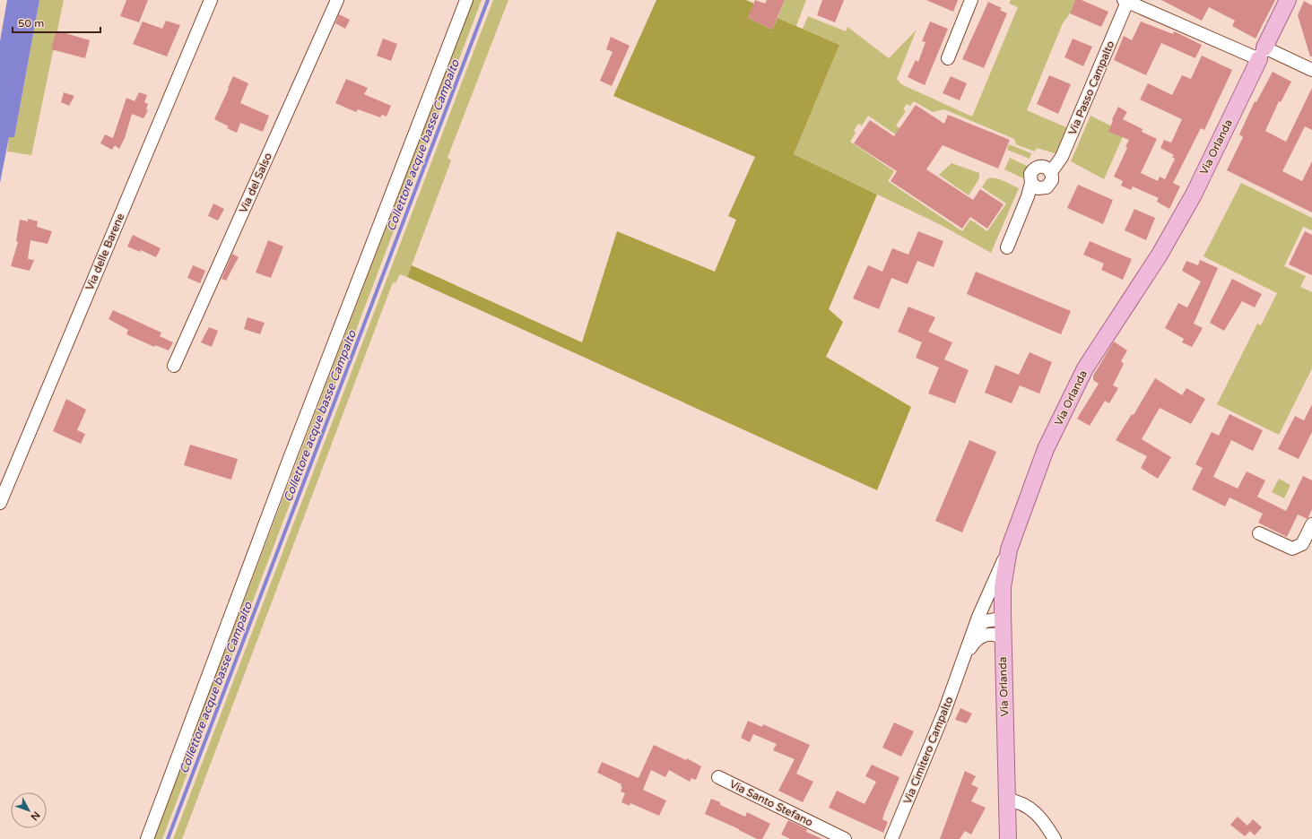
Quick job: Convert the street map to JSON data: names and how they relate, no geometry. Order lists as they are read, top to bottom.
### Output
{
  "streets": {
    "main road": ["Via Orlanda"],
    "street": [
      "Via Passo Campalto",
      "Via del Salso",
      "Via delle Barene",
      "Via Cimitero Campalto",
      "Via Santo Stefano"
    ]
  },
  "crossings": [
    ["Via Passo Campalto", "Via Orlanda"],
    ["Via Orlanda", "Via Cimitero Campalto"]
  ],
  "water": ["Collettore acque basse Campalto"],
  "scale_bar": "50 m",
  "north": "bottom right"
}
